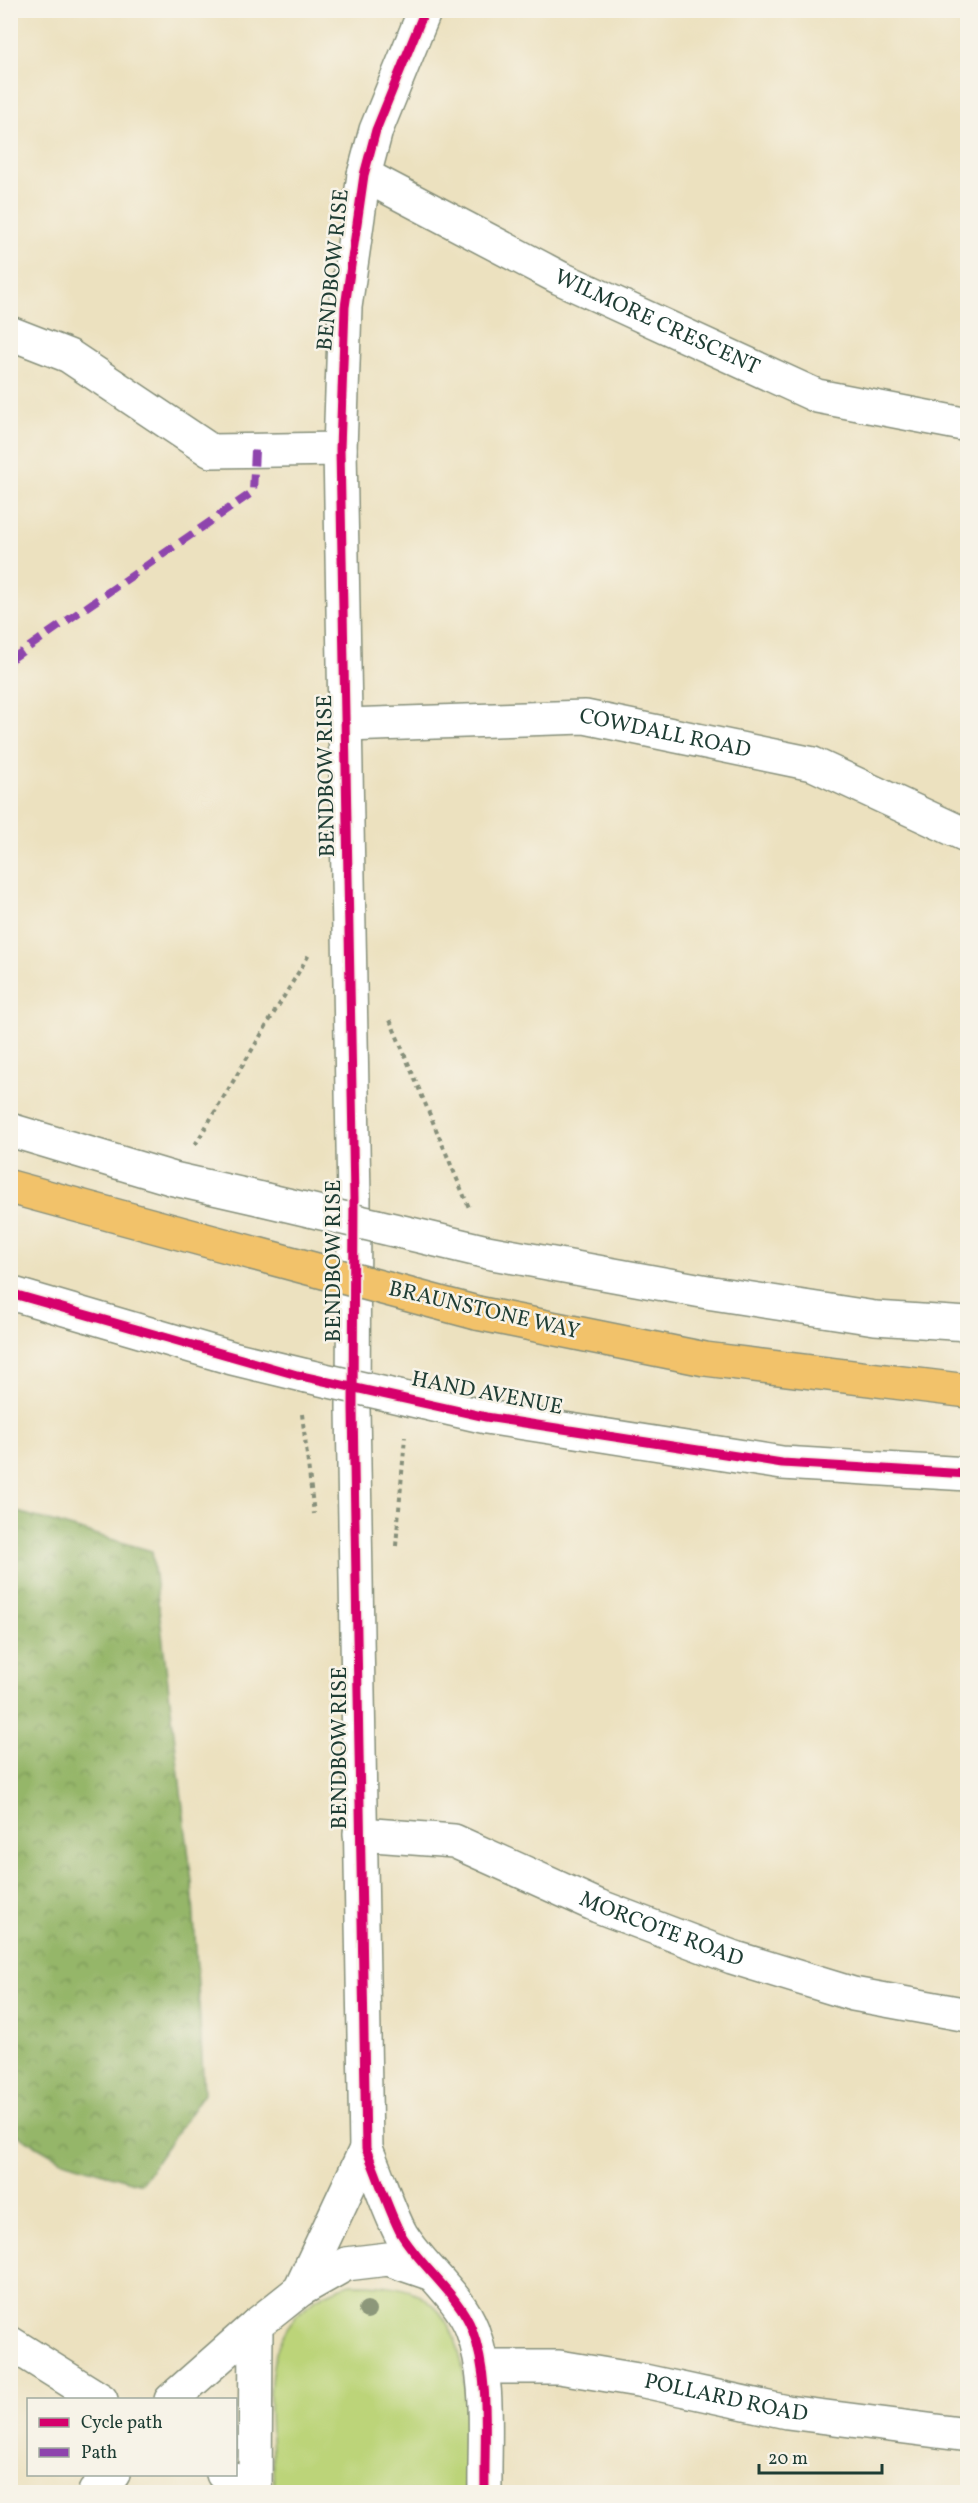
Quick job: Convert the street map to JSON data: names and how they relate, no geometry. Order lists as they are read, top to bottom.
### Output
{
  "streets": {
    "highway": ["BRAUNSTONE WAY"],
    "street": [
      "BENDBOW RISE",
      "WILMORE CRESCENT",
      "COWDALL ROAD",
      "HAND AVENUE",
      "MORCOTE ROAD",
      "POLLARD ROAD"
    ]
  },
  "crossings": [
    ["BENDBOW RISE", "WILMORE CRESCENT"],
    ["BENDBOW RISE", "COWDALL ROAD"],
    ["BENDBOW RISE", "MORCOTE ROAD"],
    ["BENDBOW RISE", "POLLARD ROAD"]
  ],
  "legend": ["Cycle path", "Path"],
  "scale_bar": "20 m"
}
